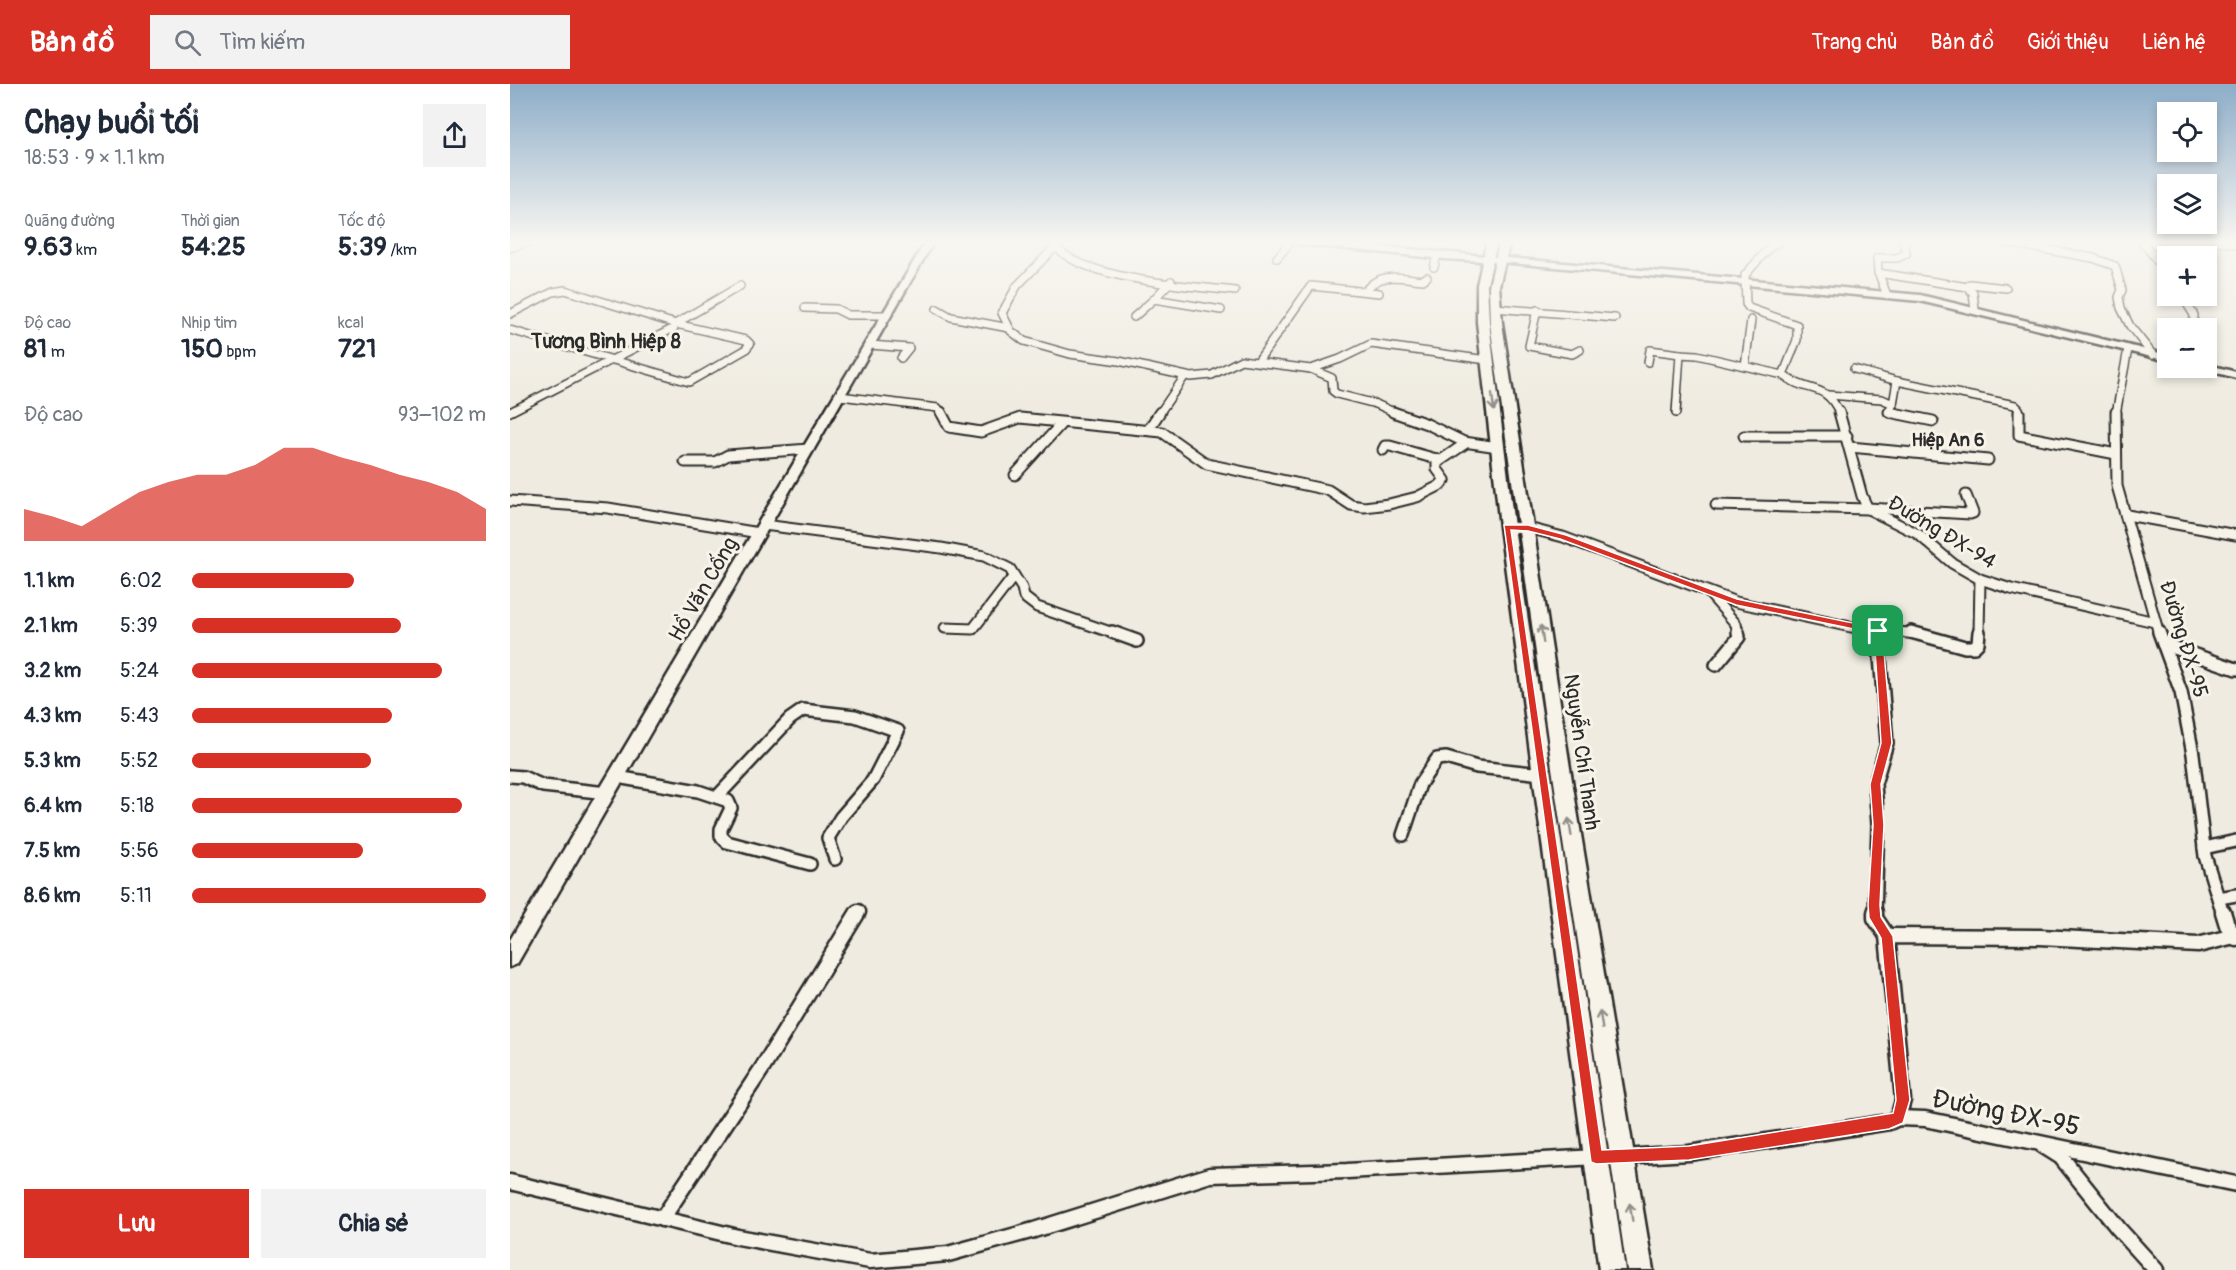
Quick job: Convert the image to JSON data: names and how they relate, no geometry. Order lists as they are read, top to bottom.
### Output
{
  "streets": {
    "main road": ["Nguyễn Chí Thanh"],
    "street": ["Đường ĐX-94", "Hồ Văn Cống", "Đường ĐX-95"]
  },
  "crossings": [
    ["Đường ĐX-94", "Đường ĐX-95"],
    ["Đường ĐX-95", "Nguyễn Chí Thanh"]
  ],
  "districts": ["Tương Bình Hiệp 8", "Hiệp An 6"],
  "page": {
    "header": "Bản đồ",
    "search": "Tìm kiếm",
    "nav": [
      "Trang chủ",
      "Bản đồ",
      "Giới thiệu",
      "Liên hệ"
    ],
    "heading": ["Chạy buổi tối", "18:53 · 9 × 1.1 km"],
    "map_buttons": ["+", "−"],
    "stats": [
      ["Quãng đường", "9.63 km"],
      ["Thời gian", "54:25"],
      ["Tốc độ", "5:39 /km"],
      ["Độ cao", "81 m"],
      ["Nhịp tim", "150 bpm"],
      ["kcal", "721"]
    ],
    "chart": ["Độ cao", "93–102 m"],
    "list": [
      {
        "name": "1.1 km",
        "note": "6:02"
      },
      {
        "name": "2.1 km",
        "note": "5:39"
      },
      {
        "name": "3.2 km",
        "note": "5:24"
      },
      {
        "name": "4.3 km",
        "note": "5:43"
      },
      {
        "name": "5.3 km",
        "note": "5:52"
      },
      {
        "name": "6.4 km",
        "note": "5:18"
      },
      {
        "name": "7.5 km",
        "note": "5:56"
      },
      {
        "name": "8.6 km",
        "note": "5:11"
      }
    ],
    "buttons": ["Lưu", "Chia sẻ"]
  }
}
